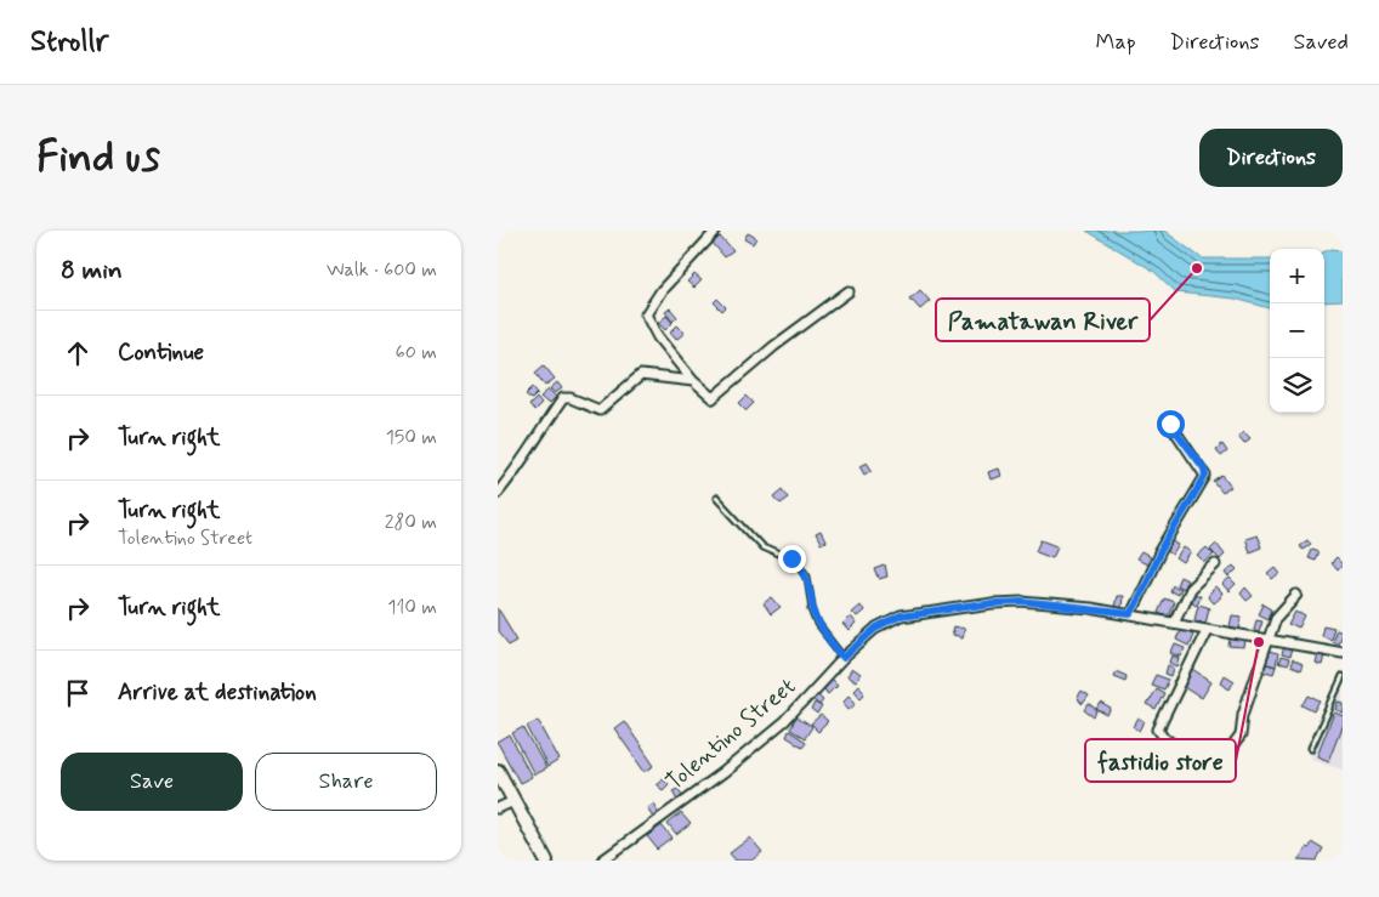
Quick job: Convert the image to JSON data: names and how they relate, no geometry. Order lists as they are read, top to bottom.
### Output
{
  "streets": {
    "street": ["Tolentino Street"]
  },
  "places": ["Pamatawan River", "fastidio store"],
  "page": {
    "header": "Strollr",
    "nav": ["Map", "Directions", "Saved"],
    "buttons": [
      "Directions",
      ["Save", "Share"]
    ],
    "title": "Find us",
    "heading": ["8 min", "Walk · 600 m"],
    "map_buttons": ["+", "−"],
    "list": [
      ["Continue", "60 m"],
      ["Turn right", "150 m"],
      ["Turn right", "Tolentino Street", "280 m"],
      ["Turn right", "110 m"],
      "Arrive at destination"
    ]
  }
}
